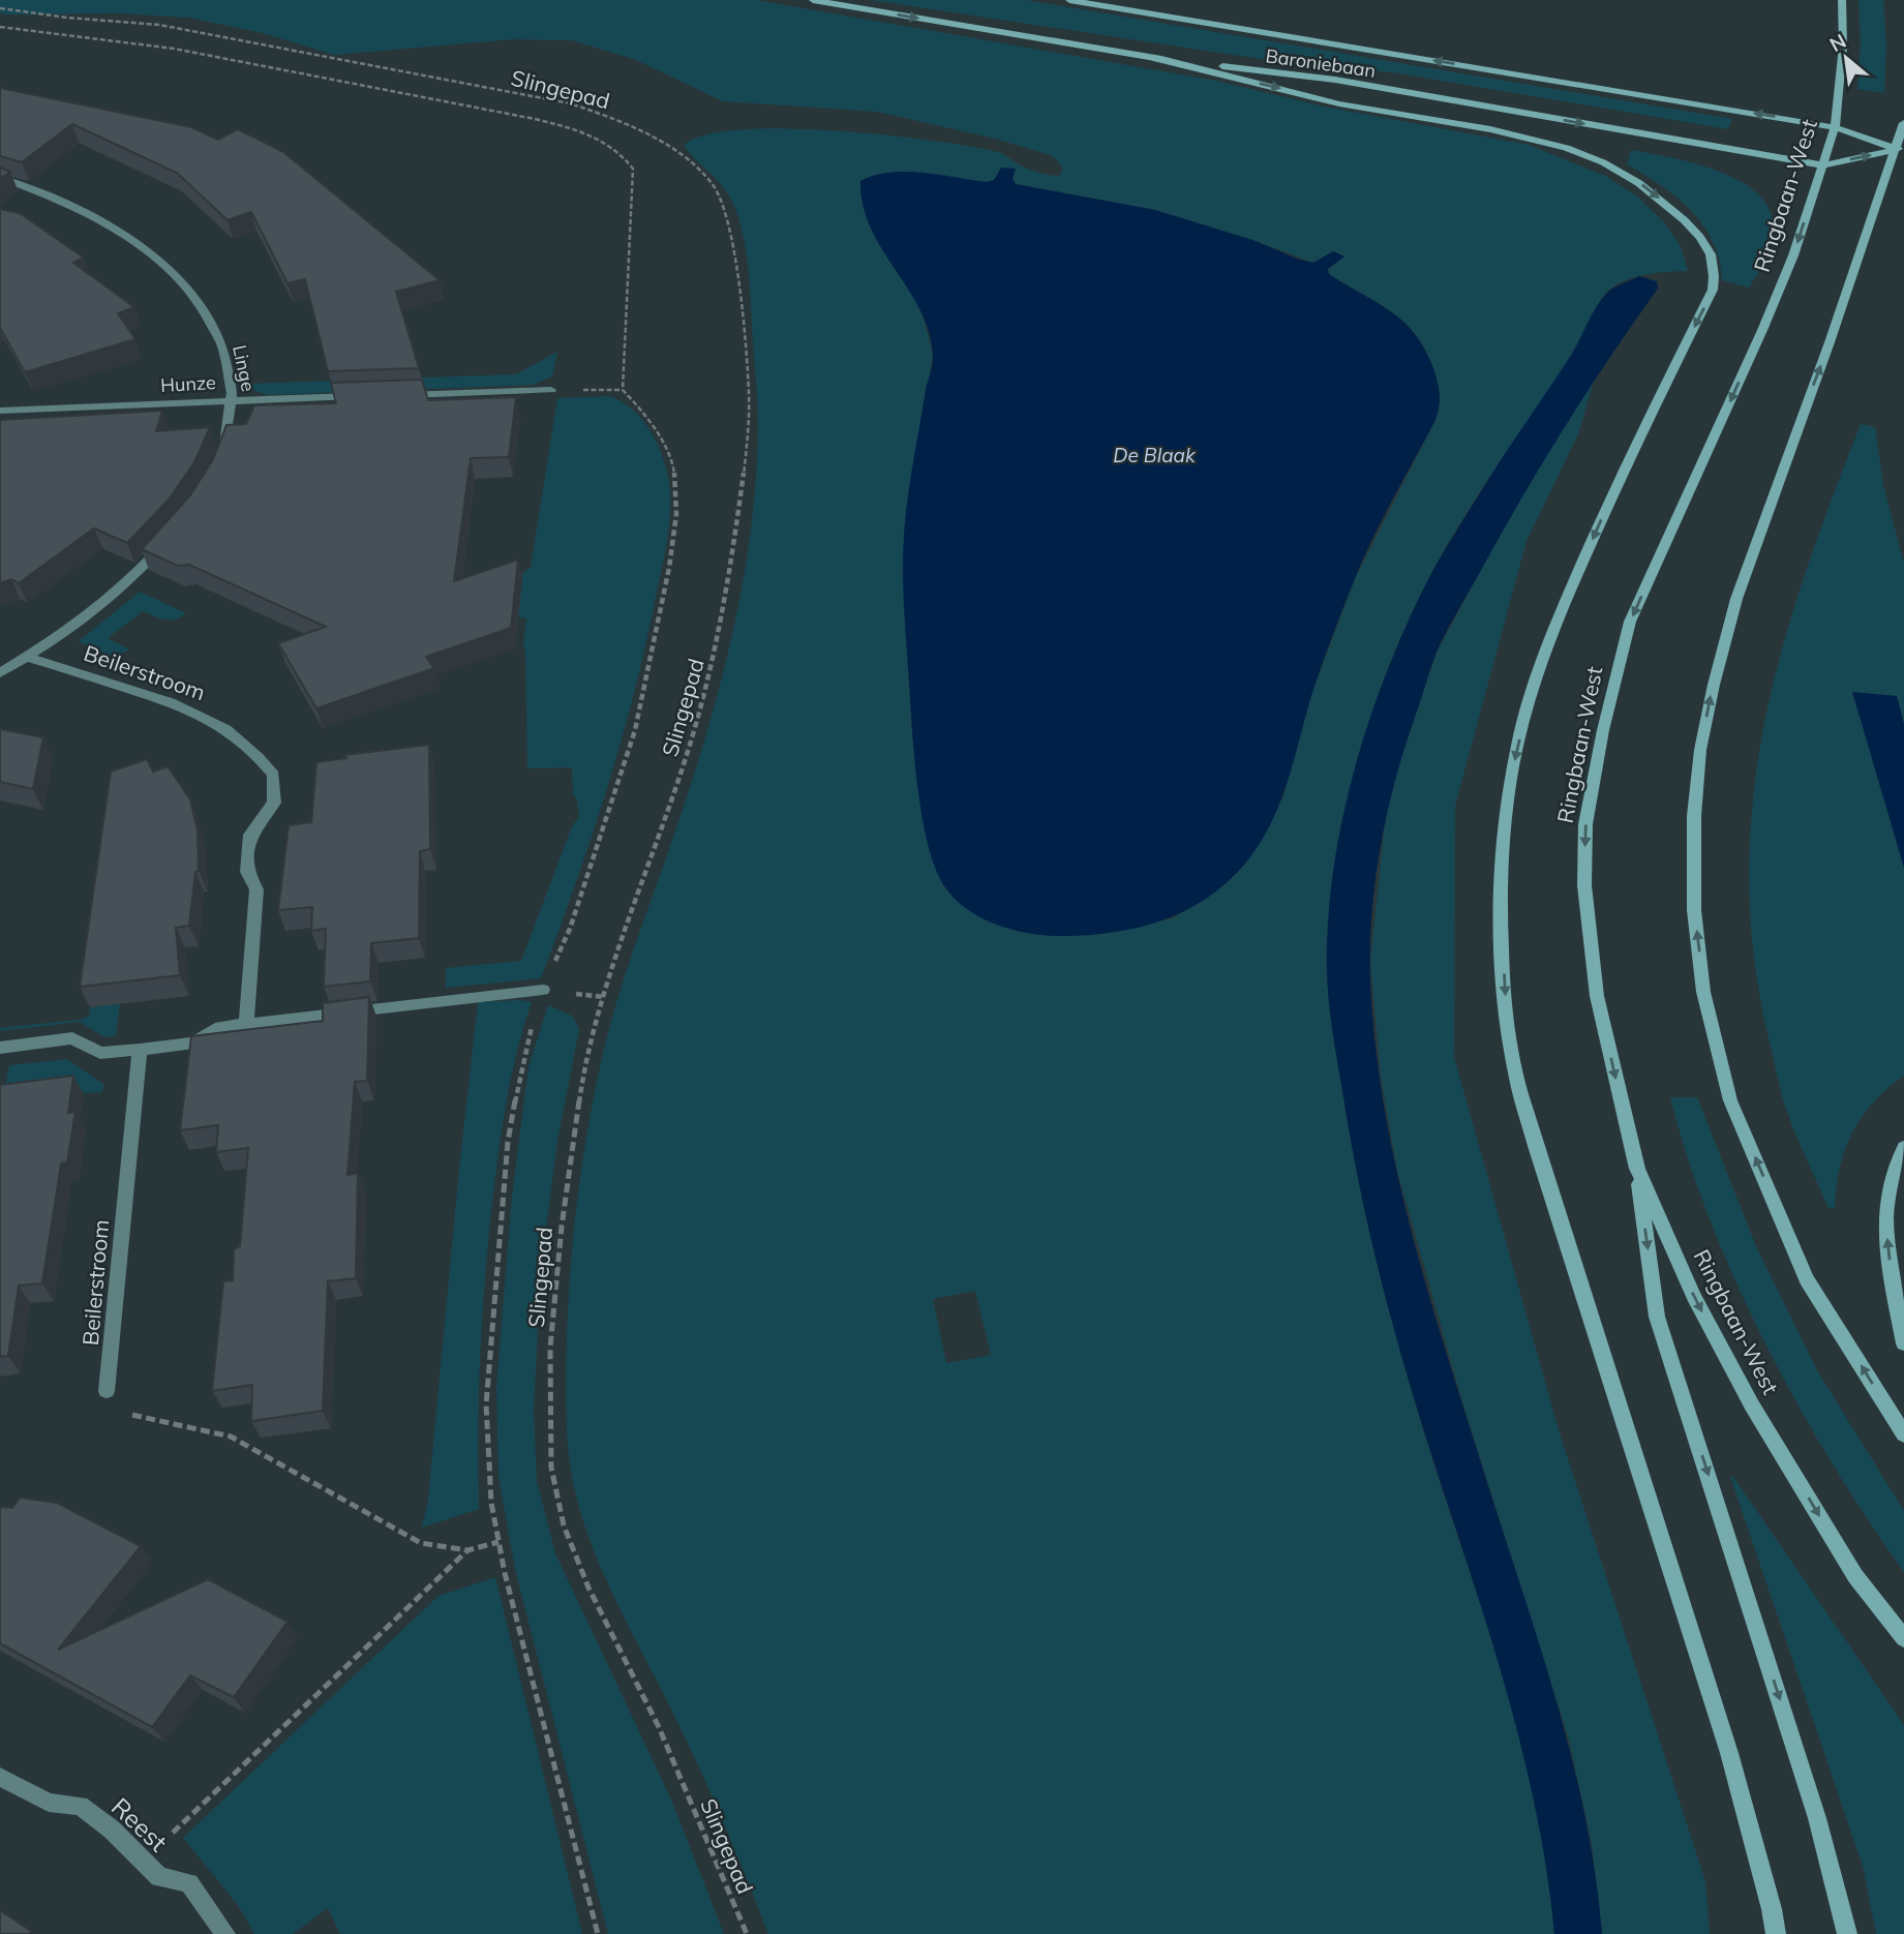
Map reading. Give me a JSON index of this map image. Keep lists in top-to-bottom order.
{
  "streets": {
    "main road": ["Baroniebaan", "Ringbaan-West"],
    "street": [
      "Linge",
      "Hunze",
      "Beilerstroom",
      "Reest"
    ],
    "path": ["Slingepad"]
  },
  "crossings": [
    ["Baroniebaan", "Ringbaan-West"],
    ["Linge", "Hunze"]
  ],
  "water": ["De Blaak"],
  "north": "top left"
}
